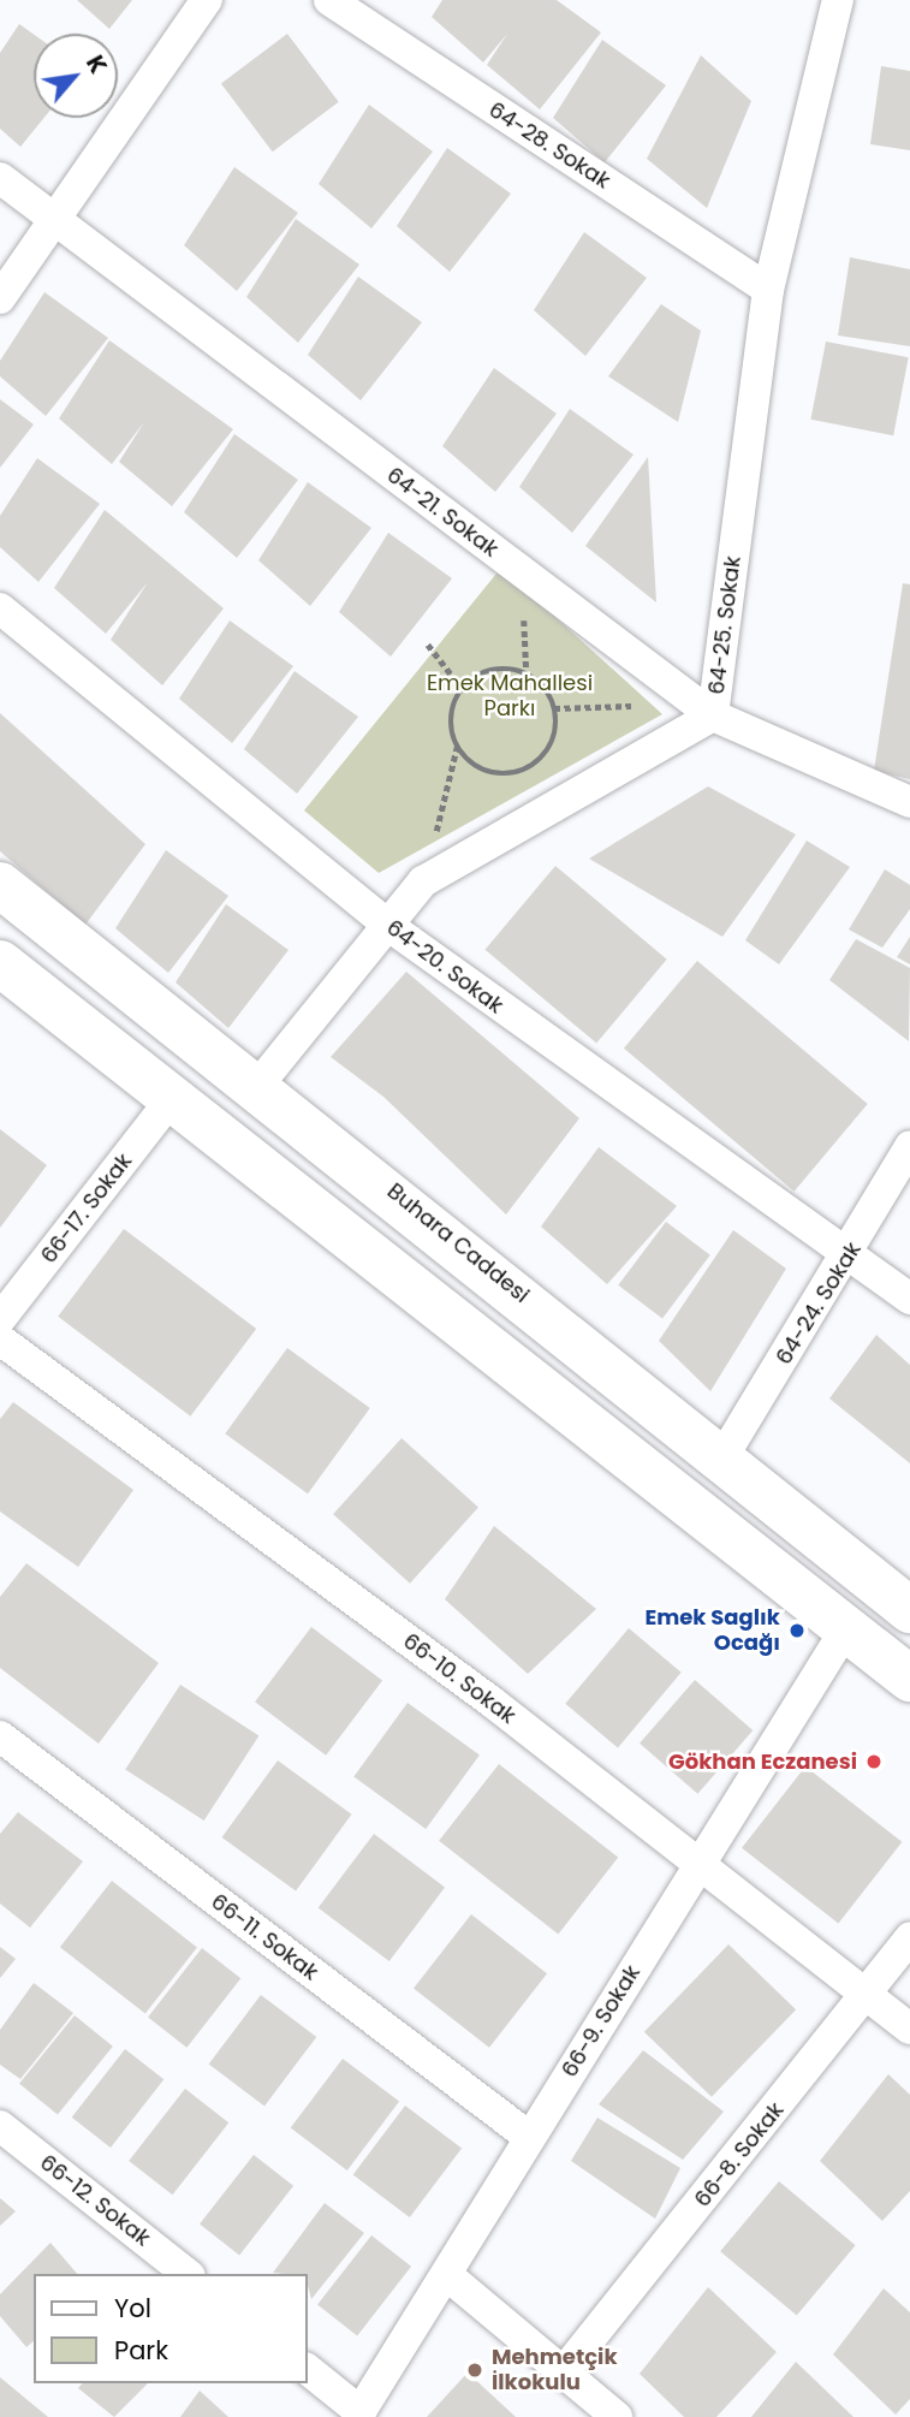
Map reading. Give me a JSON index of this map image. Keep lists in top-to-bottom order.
{
  "streets": {
    "main road": ["Buhara Caddesi"],
    "street": [
      "64-28. Sokak",
      "64-21. Sokak",
      "64-25. Sokak",
      "64-20. Sokak",
      "66-17. Sokak",
      "64-24. Sokak",
      "66-10. Sokak",
      "66-11. Sokak",
      "66-9. Sokak",
      "66-8. Sokak",
      "66-12. Sokak"
    ]
  },
  "crossings": [
    ["64-28. Sokak", "64-25. Sokak"],
    ["64-21. Sokak", "64-25. Sokak"],
    ["64-25. Sokak", "64-20. Sokak"],
    ["64-25. Sokak", "Buhara Caddesi"],
    ["64-20. Sokak", "64-24. Sokak"],
    ["Buhara Caddesi", "64-24. Sokak"],
    ["66-10. Sokak", "66-9. Sokak"],
    ["66-10. Sokak", "66-8. Sokak"],
    ["66-11. Sokak", "66-9. Sokak"]
  ],
  "parks": ["Emek Mahallesi Parkı"],
  "places": ["Emek Saglık Ocağı", "Gökhan Eczanesi", "Mehmetçik İlkokulu"],
  "legend": ["Yol", "Park"],
  "north": "top right"
}
